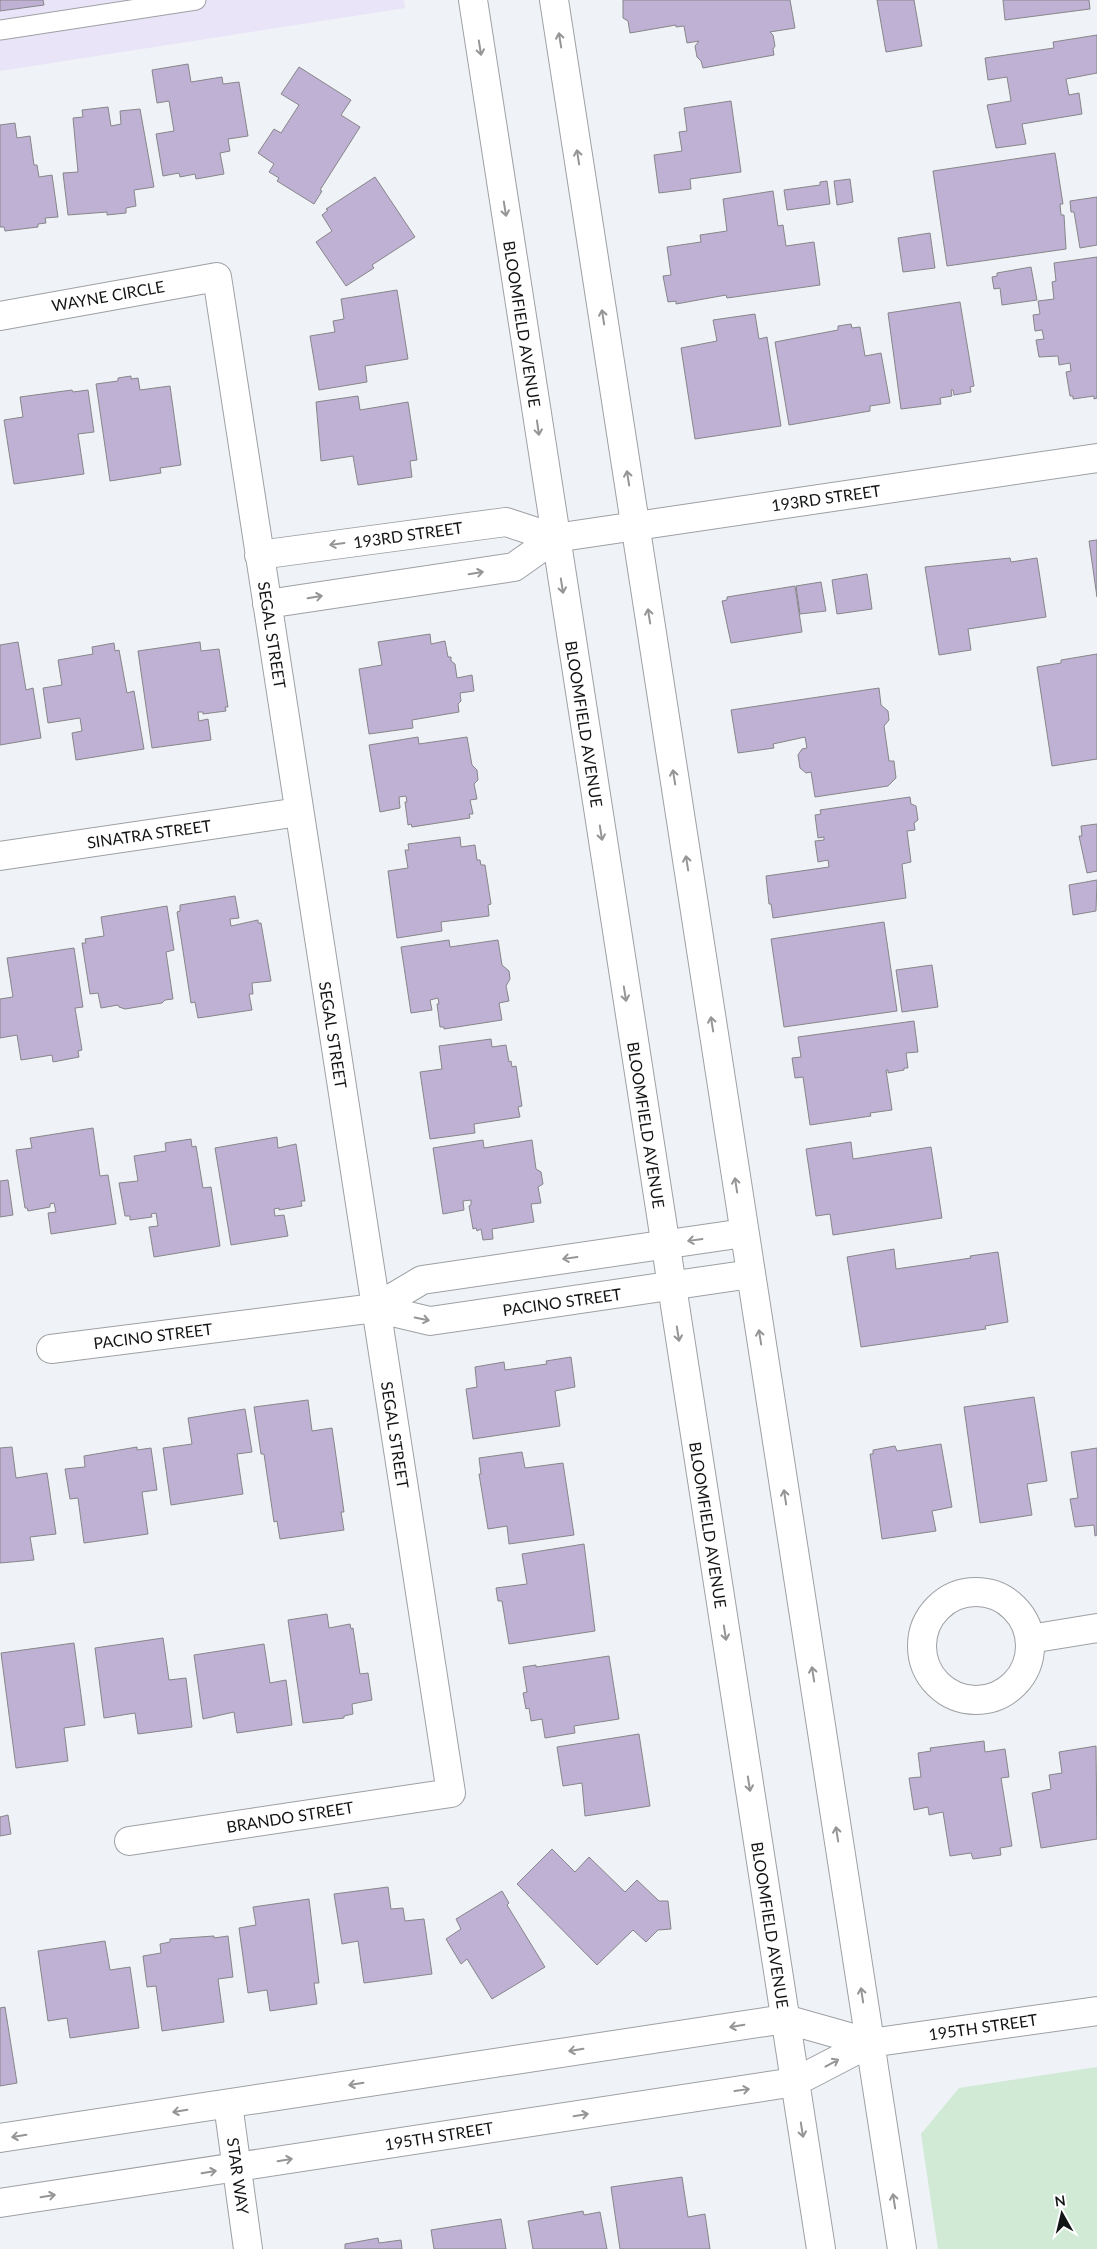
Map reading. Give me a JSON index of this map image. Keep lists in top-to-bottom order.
{
  "streets": {
    "street": [
      "WAYNE CIRCLE",
      "BLOOMFIELD AVENUE",
      "193RD STREET",
      "SEGAL STREET",
      "SINATRA STREET",
      "PACINO STREET",
      "BRANDO STREET",
      "195TH STREET",
      "STAR WAY"
    ]
  },
  "crossings": [
    ["WAYNE CIRCLE", "SEGAL STREET"],
    ["BLOOMFIELD AVENUE", "193RD STREET"],
    ["BLOOMFIELD AVENUE", "PACINO STREET"],
    ["BLOOMFIELD AVENUE", "195TH STREET"],
    ["193RD STREET", "SEGAL STREET"],
    ["SEGAL STREET", "SINATRA STREET"],
    ["SEGAL STREET", "PACINO STREET"],
    ["SEGAL STREET", "BRANDO STREET"],
    ["195TH STREET", "STAR WAY"]
  ],
  "north": "top"
}
